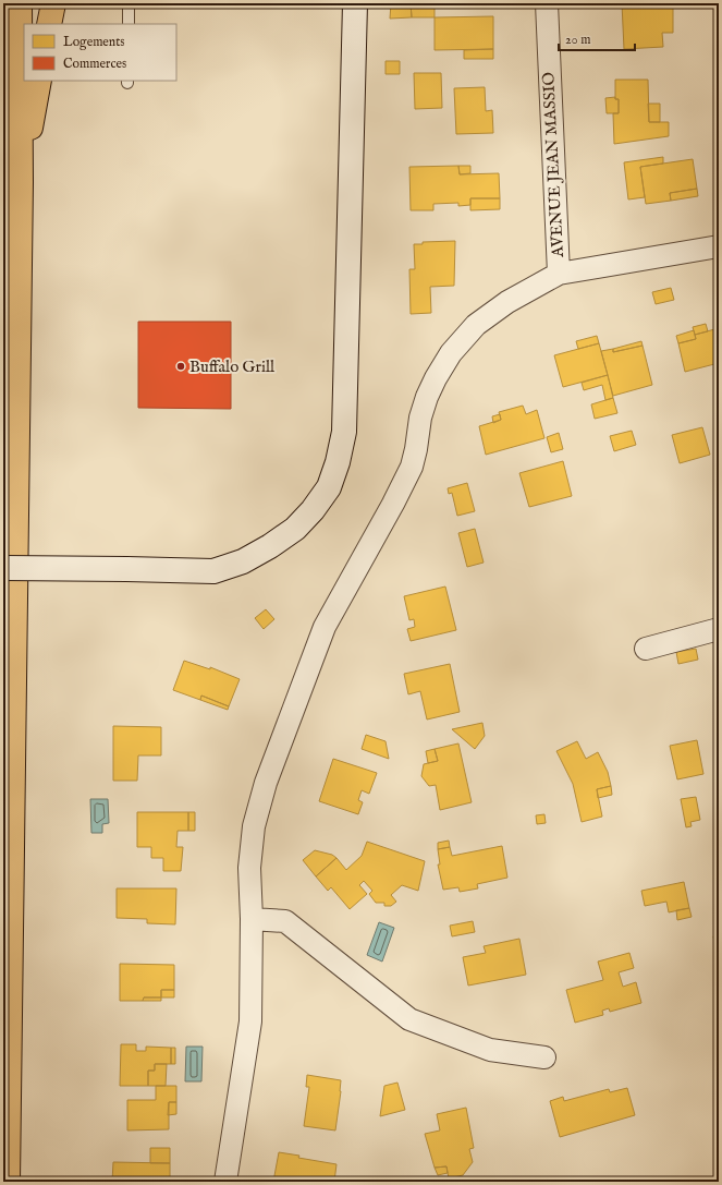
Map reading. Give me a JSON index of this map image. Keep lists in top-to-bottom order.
{
  "streets": {
    "street": ["AVENUE JEAN MASSIO"]
  },
  "places": ["Buffalo Grill"],
  "legend": ["Logements", "Commerces"],
  "scale_bar": "20 m"
}
